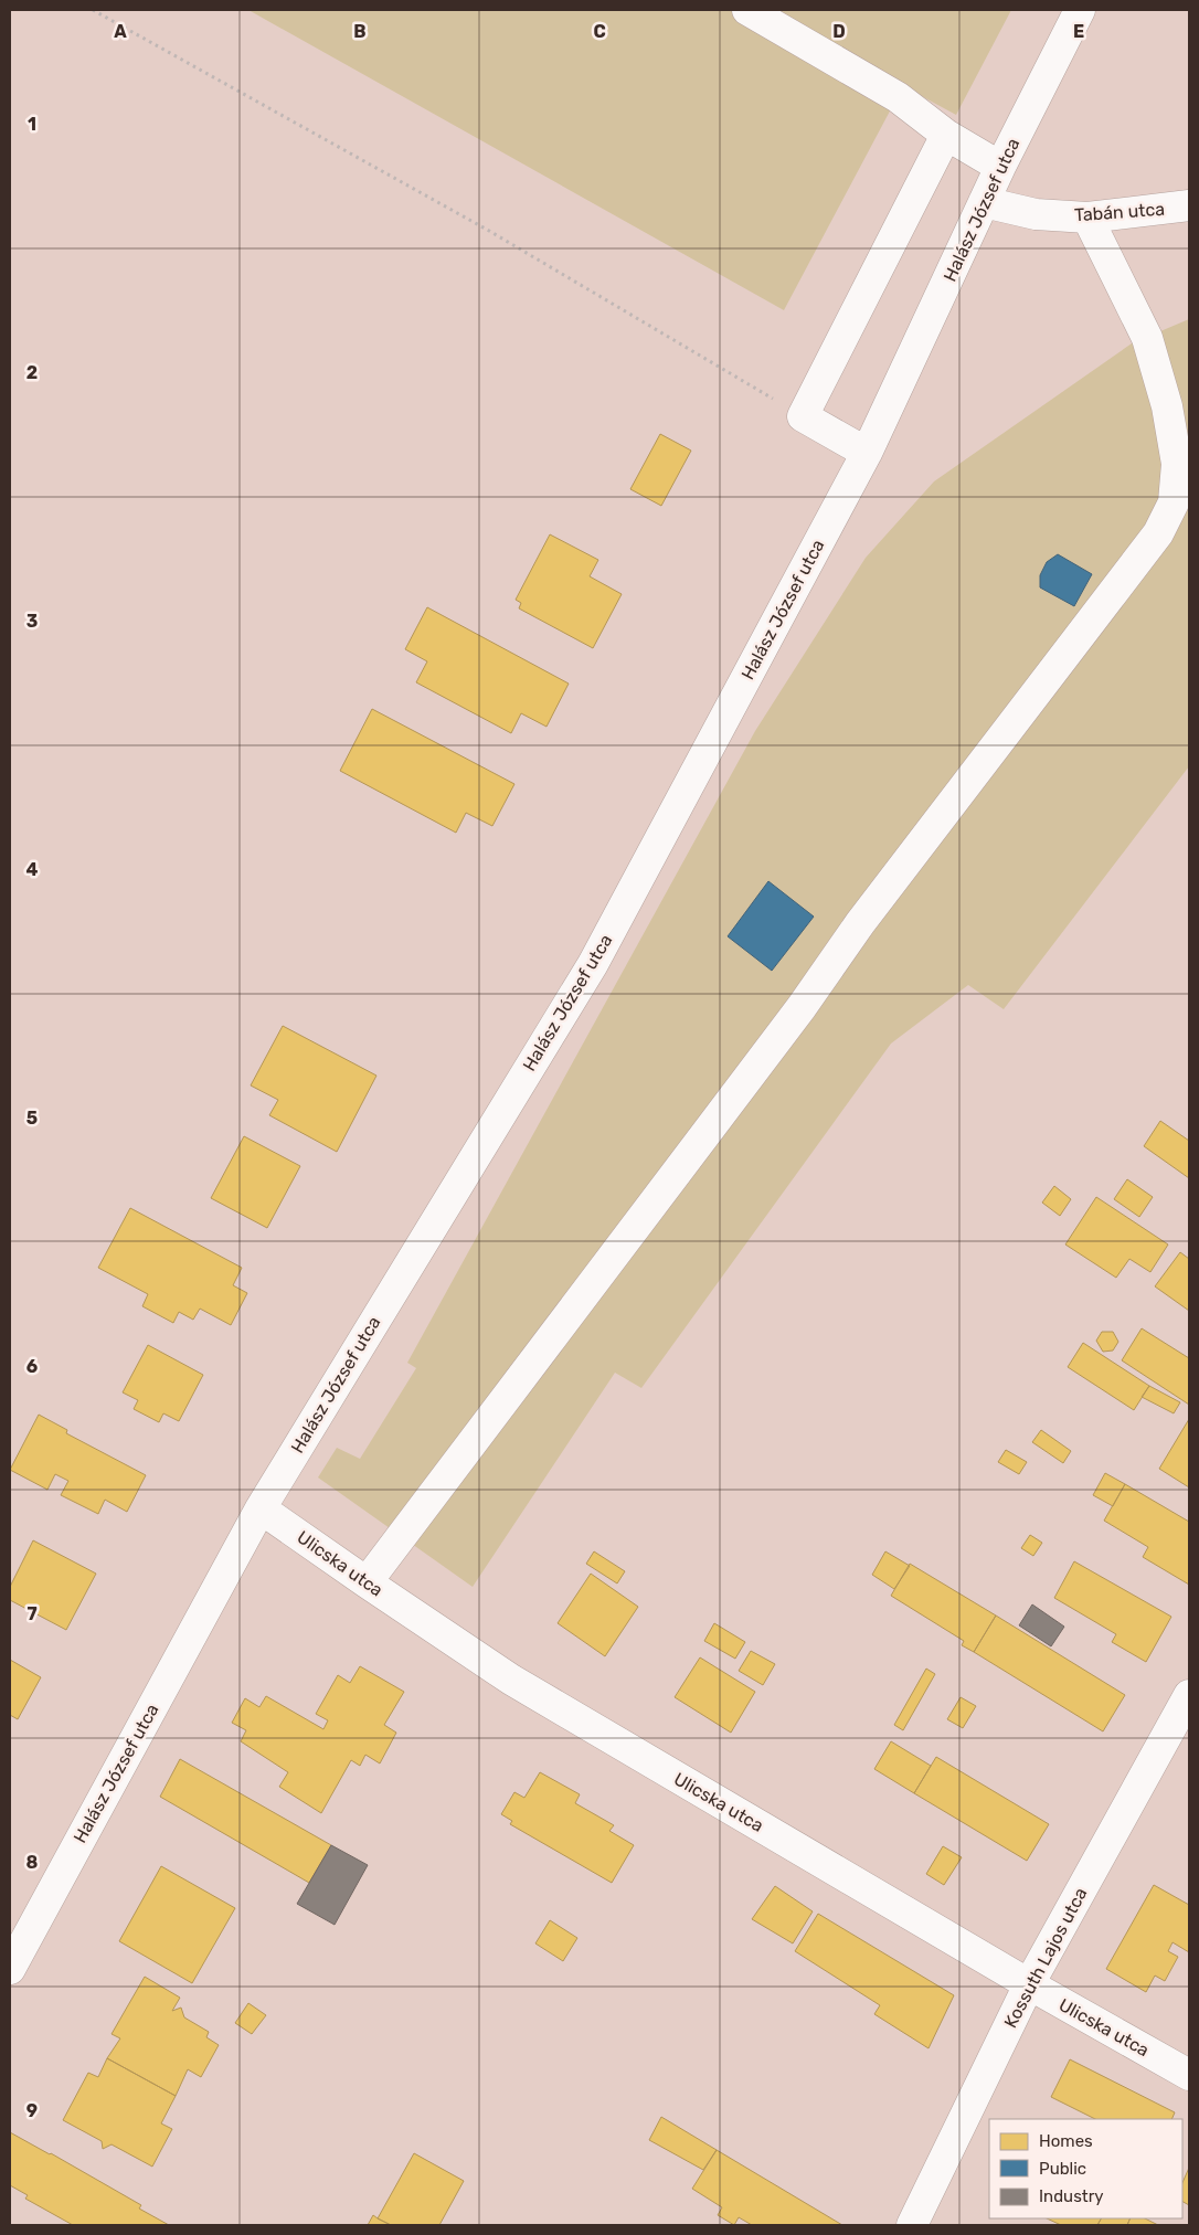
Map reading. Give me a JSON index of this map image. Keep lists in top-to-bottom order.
{
  "streets": {
    "street": [
      "Halász József utca",
      "Tabán utca",
      "Ulicska utca",
      "Kossuth Lajos utca"
    ]
  },
  "crossings": [
    ["Halász József utca", "Tabán utca"],
    ["Halász József utca", "Ulicska utca"],
    ["Ulicska utca", "Kossuth Lajos utca"]
  ],
  "legend": ["Homes", "Public", "Industry"],
  "grid": {
    "columns": [
      "A",
      "B",
      "C",
      "D",
      "E"
    ],
    "rows": [
      "1",
      "2",
      "3",
      "4",
      "5",
      "6",
      "7",
      "8",
      "9"
    ]
  }
}
